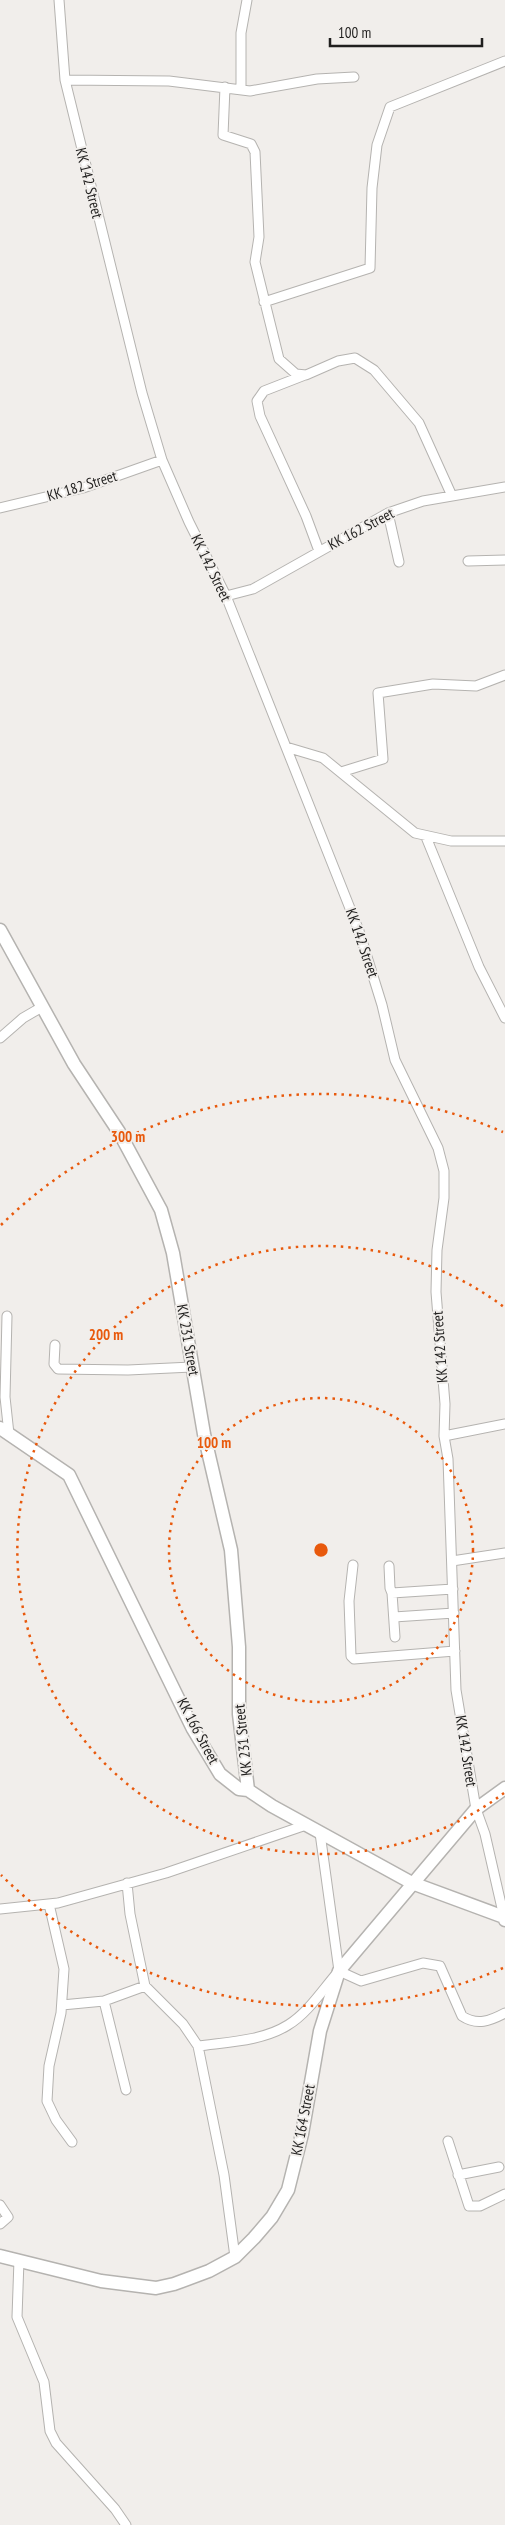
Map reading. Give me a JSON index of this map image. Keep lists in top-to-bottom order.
{
  "streets": {
    "street": [
      "KK 142 Street",
      "KK 182 Street",
      "KK 162 Street",
      "KK 231 Street",
      "KK 166 Street",
      "KK 164 Street"
    ]
  },
  "crossings": [
    ["KK 142 Street", "KK 182 Street"],
    ["KK 142 Street", "KK 162 Street"],
    ["KK 142 Street", "KK 166 Street"],
    ["KK 142 Street", "KK 164 Street"],
    ["KK 231 Street", "KK 166 Street"],
    ["KK 166 Street", "KK 164 Street"]
  ],
  "scale_bar": "100 m",
  "rings": ["300 m", "200 m", "100 m"]
}
